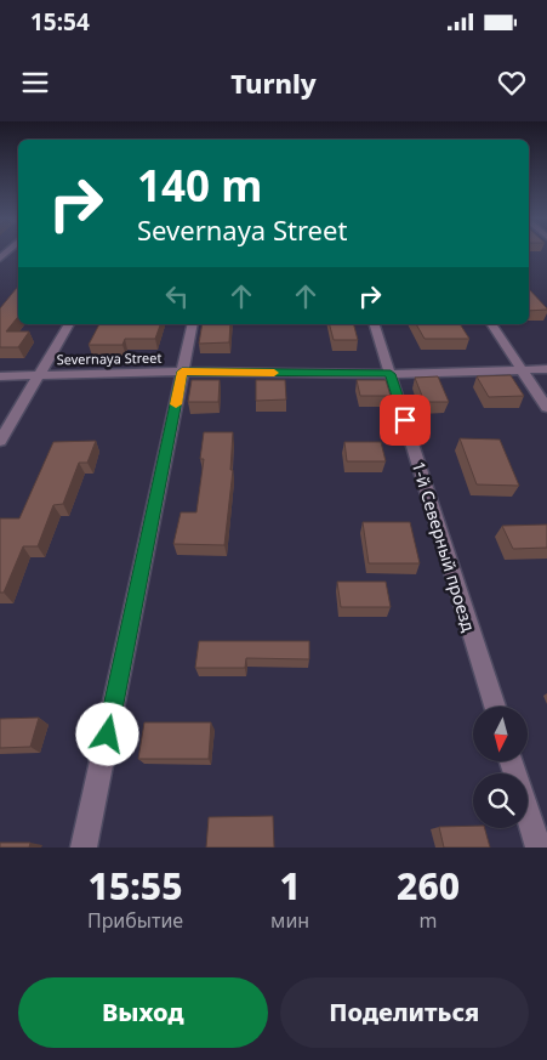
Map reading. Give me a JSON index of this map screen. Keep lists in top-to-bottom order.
{
  "streets": {
    "street": ["Severnaya Street", "1-й Северный проезд"]
  },
  "crossings": [
    ["Severnaya Street", "1-й Северный проезд"]
  ],
  "north": "bottom",
  "page": {
    "status": "15:54",
    "header": "Turnly",
    "turn": ["140 m", "Severnaya Street"],
    "eta": [
      "15:55",
      "Прибытие",
      "1",
      "мин",
      "260",
      "m"
    ],
    "buttons": ["Выход", "Поделиться"]
  }
}
